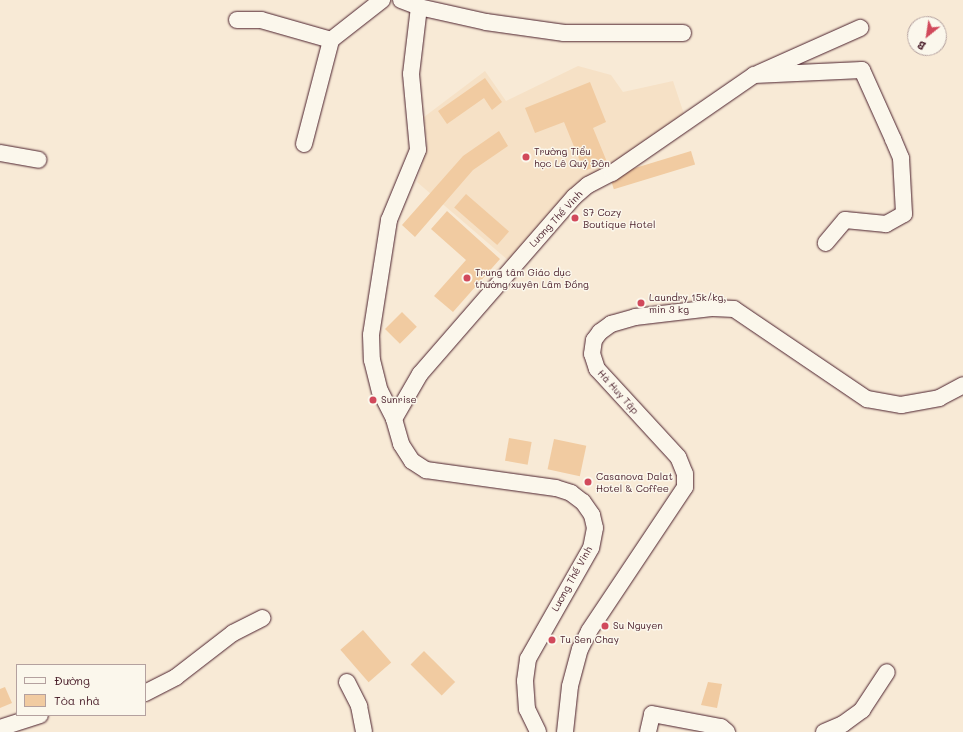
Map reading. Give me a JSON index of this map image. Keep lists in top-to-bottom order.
{
  "streets": {
    "street": ["Lương Thế Vinh", "Hà Huy Tập"]
  },
  "places": [
    "Trường Tiểu học Lê Quý Đôn",
    "S7 Cozy Boutique Hotel",
    "Trung tâm Giáo dục thường xuyên Lâm Đồng",
    "Laundry 15k/kg, min 3 kg",
    "Sunrise",
    "Casanova Dalat Hotel & Coffee",
    "Su Nguyen",
    "Tu Sen Chay"
  ],
  "legend": ["Đường", "Tòa nhà"],
  "north": "bottom left"
}
